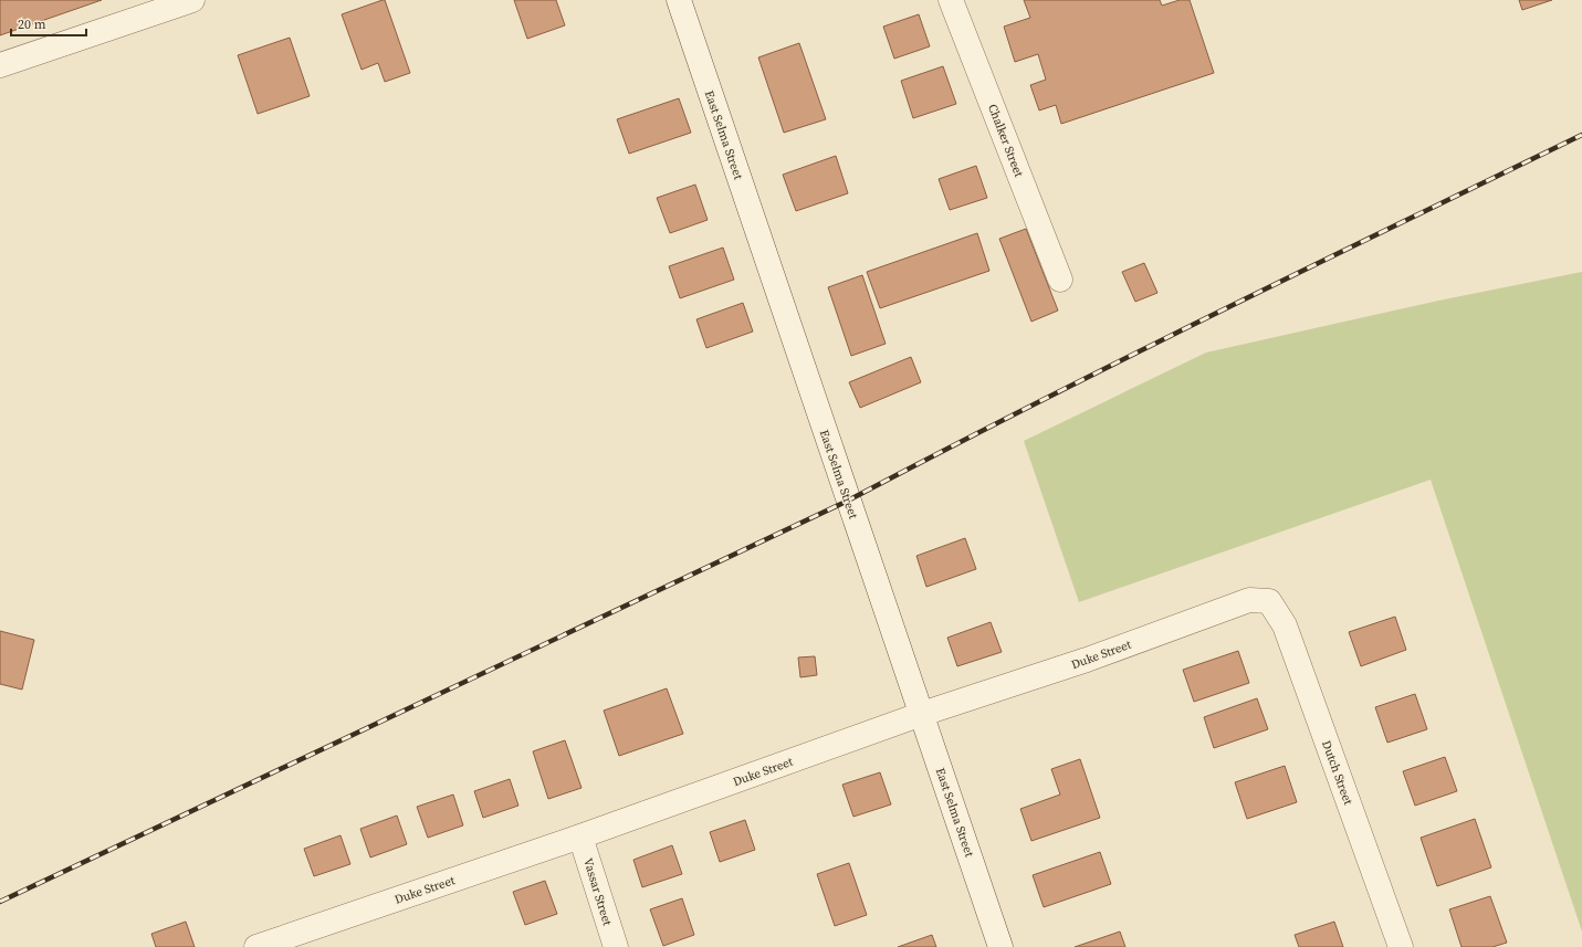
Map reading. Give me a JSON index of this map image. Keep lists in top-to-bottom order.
{
  "streets": {
    "street": [
      "East Selma Street",
      "Chalker Street",
      "Duke Street",
      "Dutch Street",
      "Vassar Street"
    ]
  },
  "crossings": [
    ["East Selma Street", "Duke Street"],
    ["Duke Street", "Dutch Street"],
    ["Duke Street", "Vassar Street"]
  ],
  "scale_bar": "20 m"
}
